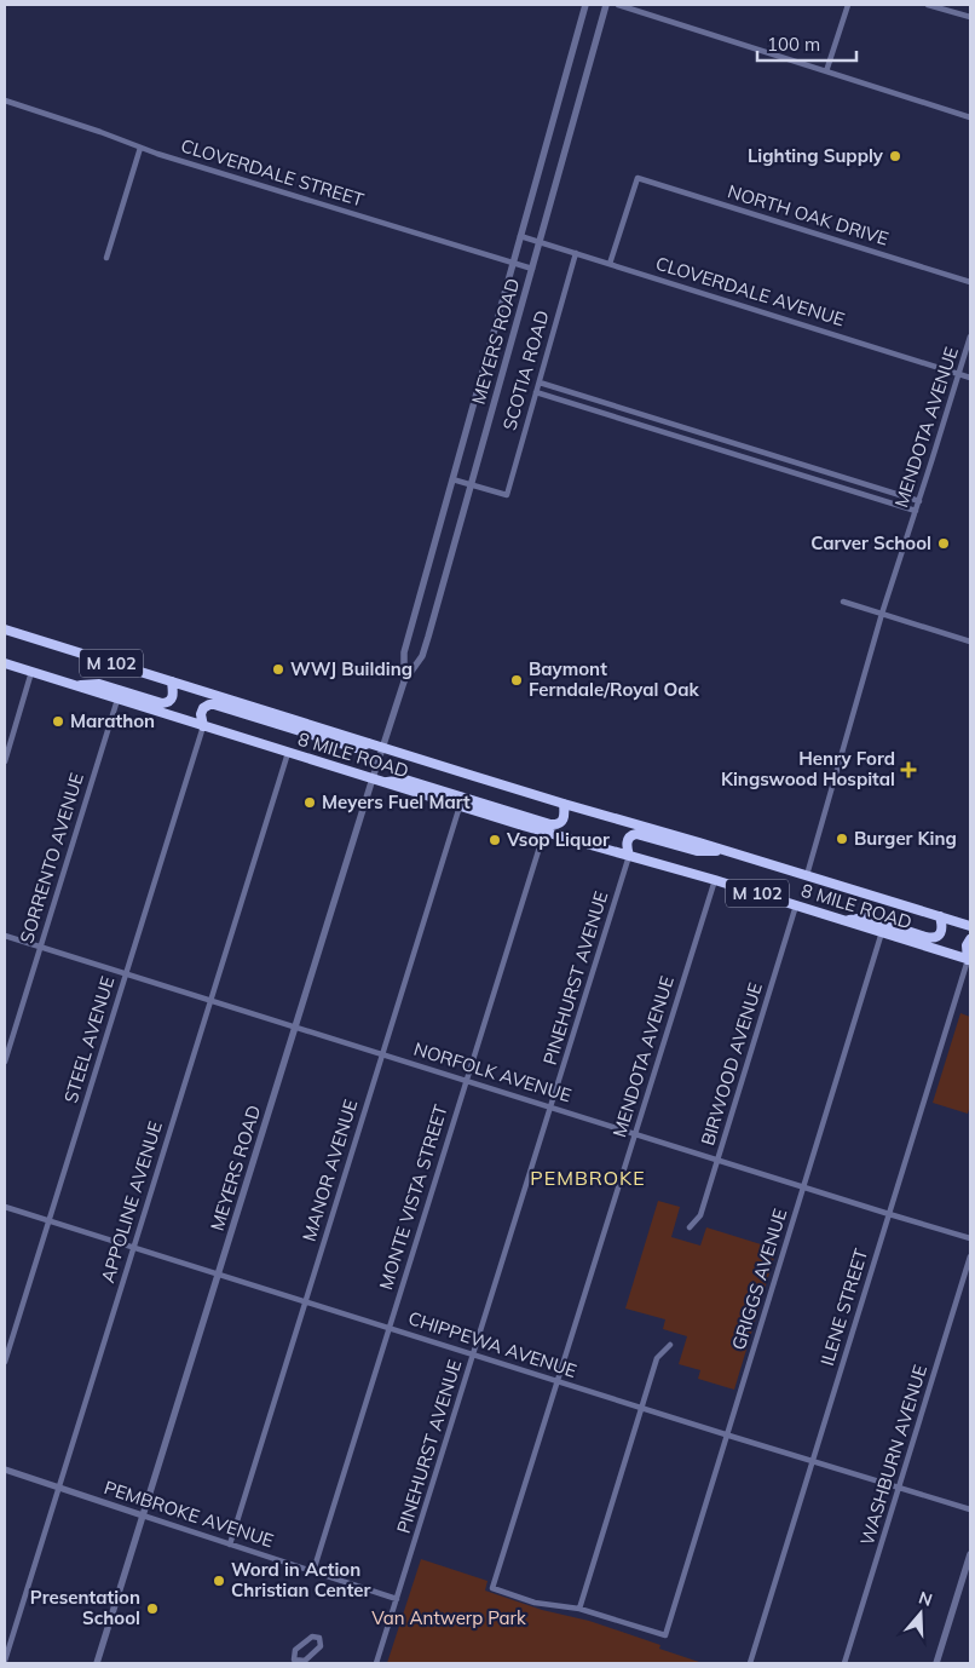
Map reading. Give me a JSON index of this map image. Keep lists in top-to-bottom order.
{
  "streets": {
    "highway": ["M 102", "8 MILE ROAD"],
    "street": [
      "CLOVERDALE STREET",
      "NORTH OAK DRIVE",
      "CLOVERDALE AVENUE",
      "MEYERS ROAD",
      "SCOTIA ROAD",
      "MENDOTA AVENUE",
      "SORRENTO AVENUE",
      "PINEHURST AVENUE",
      "STEEL AVENUE",
      "BIRWOOD AVENUE",
      "NORFOLK AVENUE",
      "MANOR AVENUE",
      "MONTE VISTA STREET",
      "APPOLINE AVENUE",
      "GRIGGS AVENUE",
      "ILENE STREET",
      "CHIPPEWA AVENUE",
      "WASHBURN AVENUE",
      "PEMBROKE AVENUE"
    ]
  },
  "crossings": [
    ["CLOVERDALE STREET", "MEYERS ROAD"],
    ["NORTH OAK DRIVE", "CLOVERDALE AVENUE"],
    ["CLOVERDALE AVENUE", "MEYERS ROAD"],
    ["CLOVERDALE AVENUE", "SCOTIA ROAD"],
    ["CLOVERDALE AVENUE", "MENDOTA AVENUE"],
    ["MEYERS ROAD", "SCOTIA ROAD"],
    ["MEYERS ROAD", "8 MILE ROAD"],
    ["MEYERS ROAD", "NORFOLK AVENUE"],
    ["MEYERS ROAD", "CHIPPEWA AVENUE"],
    ["MEYERS ROAD", "PEMBROKE AVENUE"],
    ["MENDOTA AVENUE", "8 MILE ROAD"],
    ["MENDOTA AVENUE", "NORFOLK AVENUE"],
    ["MENDOTA AVENUE", "GRIGGS AVENUE"],
    ["MENDOTA AVENUE", "CHIPPEWA AVENUE"],
    ["8 MILE ROAD", "SORRENTO AVENUE"],
    ["8 MILE ROAD", "PINEHURST AVENUE"],
    ["8 MILE ROAD", "STEEL AVENUE"],
    ["8 MILE ROAD", "BIRWOOD AVENUE"],
    ["8 MILE ROAD", "MANOR AVENUE"],
    ["8 MILE ROAD", "MONTE VISTA STREET"],
    ["8 MILE ROAD", "APPOLINE AVENUE"],
    ["8 MILE ROAD", "GRIGGS AVENUE"],
    ["8 MILE ROAD", "ILENE STREET"],
    ["SORRENTO AVENUE", "NORFOLK AVENUE"],
    ["PINEHURST AVENUE", "NORFOLK AVENUE"],
    ["PINEHURST AVENUE", "CHIPPEWA AVENUE"],
    ["PINEHURST AVENUE", "PEMBROKE AVENUE"],
    ["STEEL AVENUE", "NORFOLK AVENUE"],
    ["STEEL AVENUE", "CHIPPEWA AVENUE"],
    ["BIRWOOD AVENUE", "NORFOLK AVENUE"],
    ["NORFOLK AVENUE", "MANOR AVENUE"],
    ["NORFOLK AVENUE", "MONTE VISTA STREET"],
    ["NORFOLK AVENUE", "APPOLINE AVENUE"],
    ["NORFOLK AVENUE", "GRIGGS AVENUE"],
    ["NORFOLK AVENUE", "ILENE STREET"],
    ["MANOR AVENUE", "CHIPPEWA AVENUE"],
    ["MANOR AVENUE", "PEMBROKE AVENUE"],
    ["MONTE VISTA STREET", "CHIPPEWA AVENUE"],
    ["MONTE VISTA STREET", "PEMBROKE AVENUE"],
    ["APPOLINE AVENUE", "CHIPPEWA AVENUE"],
    ["APPOLINE AVENUE", "PEMBROKE AVENUE"],
    ["GRIGGS AVENUE", "CHIPPEWA AVENUE"],
    ["ILENE STREET", "CHIPPEWA AVENUE"],
    ["CHIPPEWA AVENUE", "WASHBURN AVENUE"]
  ],
  "districts": ["PEMBROKE"],
  "parks": ["Van Antwerp Park"],
  "places": {
    "other": [
      "Lighting Supply",
      "Carver School",
      "WWJ Building",
      "Baymont Ferndale/Royal Oak",
      "Marathon",
      "Meyers Fuel Mart",
      "Burger King",
      "Vsop Liquor",
      "Word in Action Christian Center",
      "Presentation School"
    ],
    "health": ["Henry Ford Kingswood Hospital"]
  },
  "scale_bar": "100 m",
  "north": "top"
}
